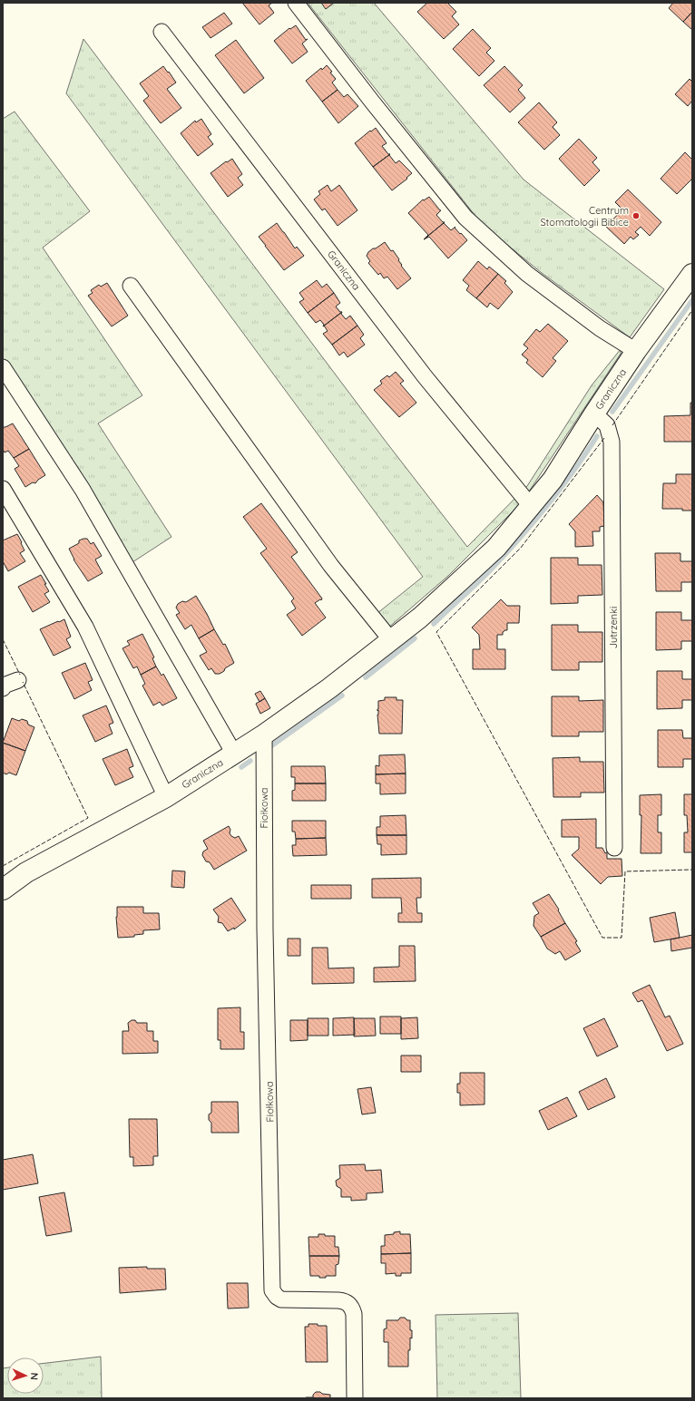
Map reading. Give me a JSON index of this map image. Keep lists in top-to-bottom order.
{
  "streets": {
    "street": ["Graniczna", "Jutrzenki", "Fiołkowa"]
  },
  "crossings": [
    ["Graniczna", "Jutrzenki"],
    ["Graniczna", "Fiołkowa"]
  ],
  "places": ["Centrum Stomatologii Bibice"],
  "north": "right"
}
